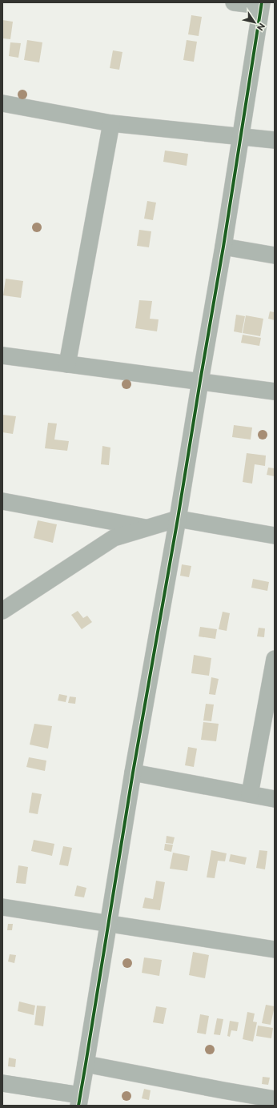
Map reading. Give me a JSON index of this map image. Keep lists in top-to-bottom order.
{
  "north": "bottom right"
}
